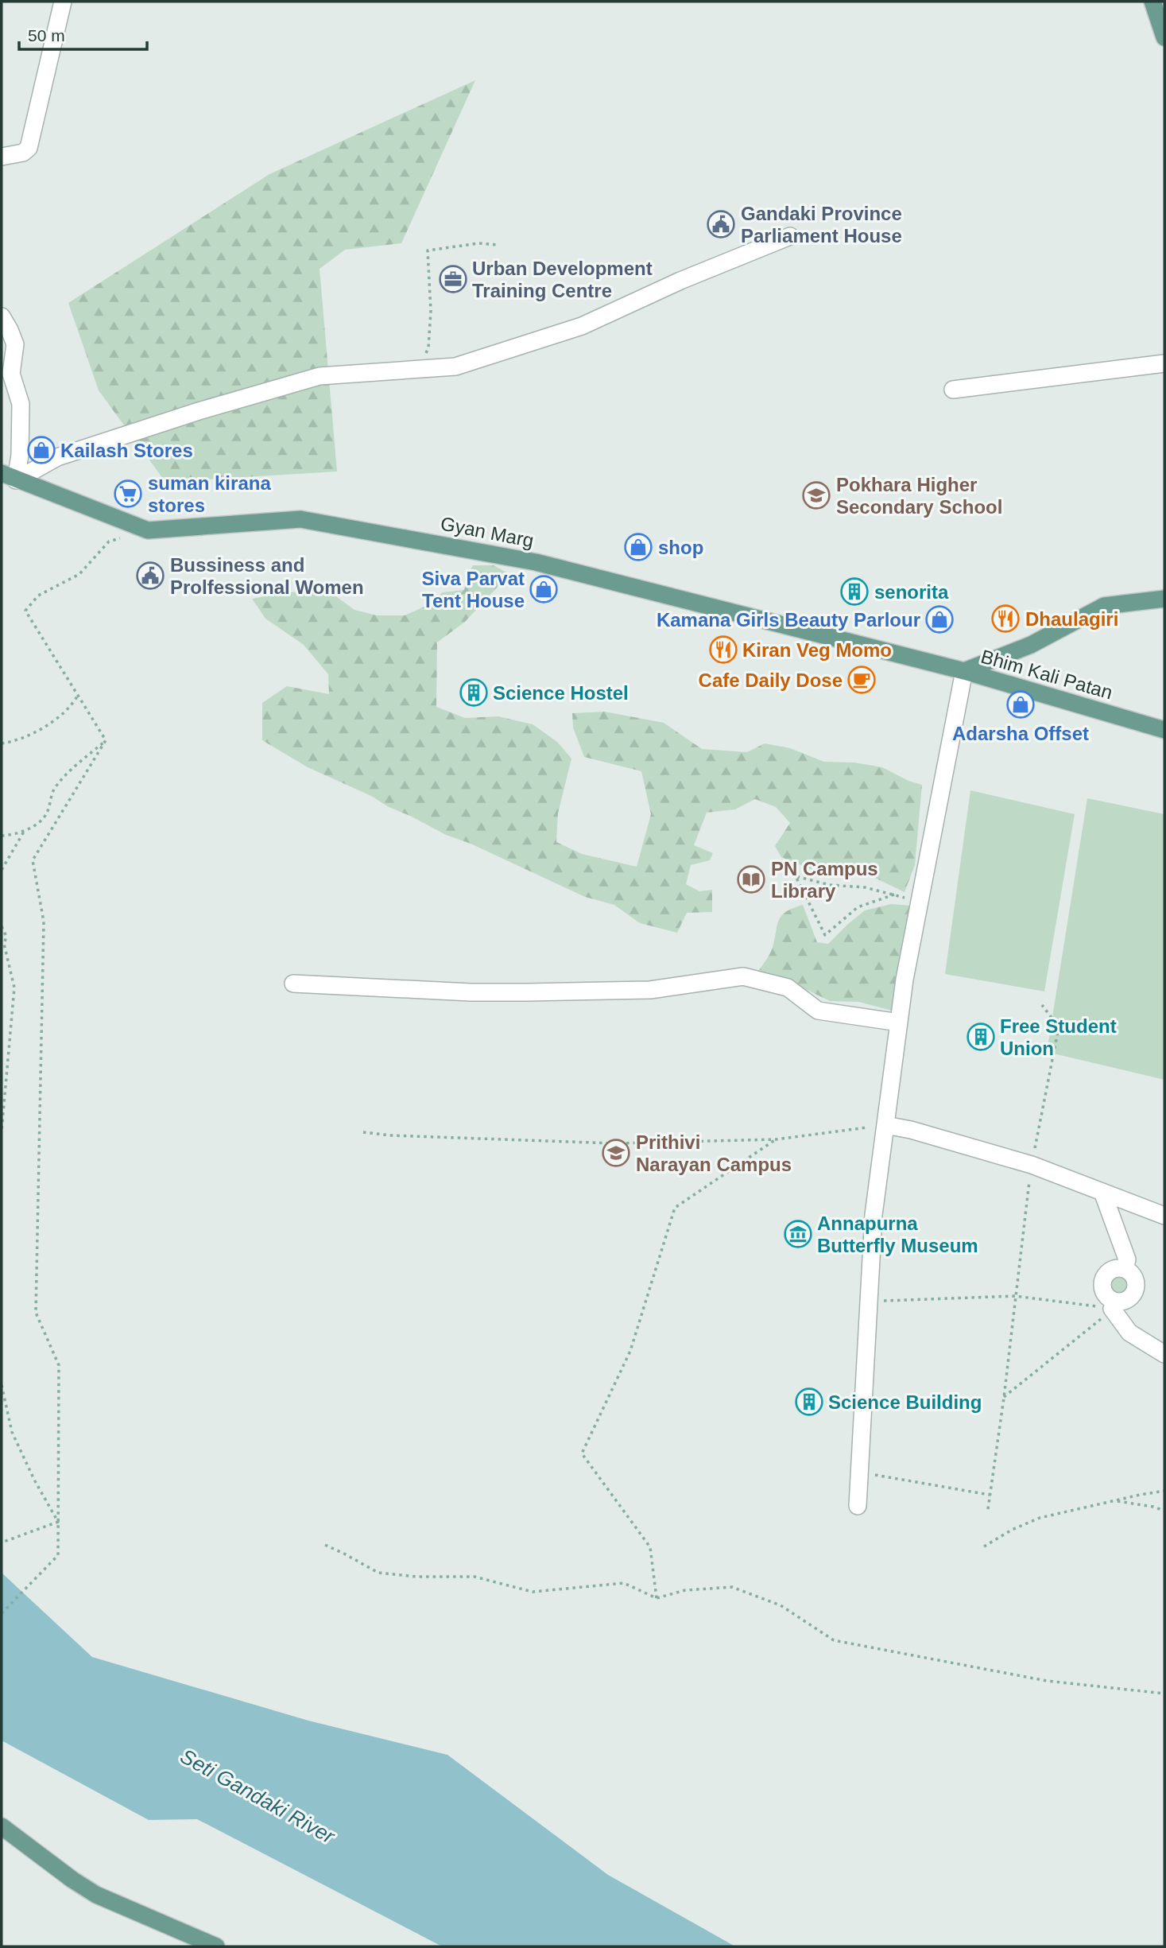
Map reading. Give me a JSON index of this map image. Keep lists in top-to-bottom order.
{
  "streets": {
    "main road": ["Gyan Marg", "Bhim Kali Patan"]
  },
  "crossings": [
    ["Gyan Marg", "Bhim Kali Patan"]
  ],
  "water": ["Seti Gandaki River"],
  "places": {
    "public building": ["Gandaki Province Parliament House", "Bussiness and Prolfessional Women"],
    "office": ["Urban Development Training Centre"],
    "shop": [
      "Kailash Stores",
      "shop",
      "Siva Parvat Tent House",
      "Kamana Girls Beauty Parlour",
      "Adarsha Offset"
    ],
    "supermarket": ["suman kirana stores"],
    "school or university": ["Pokhara Higher Secondary School", "Prithivi Narayan Campus"],
    "building": [
      "senorita",
      "Science Hostel",
      "Free Student Union",
      "Science Building"
    ],
    "restaurant": ["Dhaulagiri", "Kiran Veg Momo"],
    "cafe": ["Cafe Daily Dose"],
    "library": ["PN Campus Library"],
    "museum": ["Annapurna Butterfly Museum"]
  },
  "scale_bar": "50 m"
}
